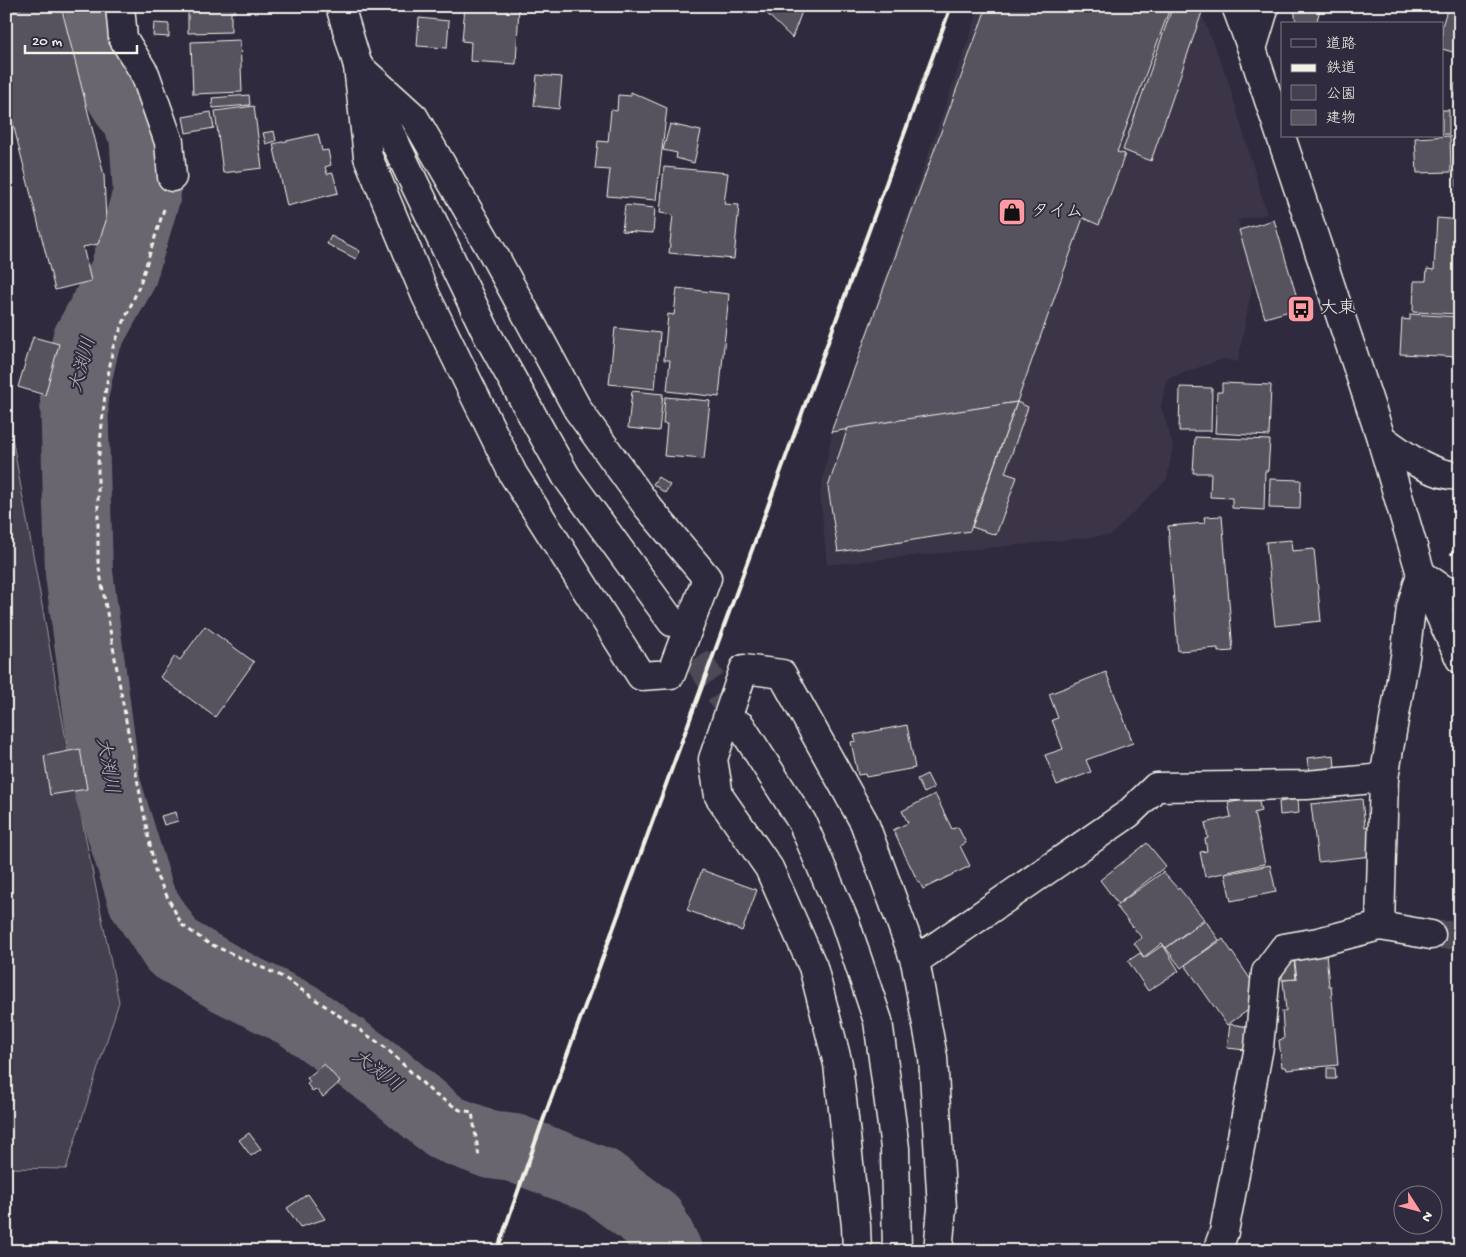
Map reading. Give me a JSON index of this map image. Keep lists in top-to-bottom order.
{
  "water": ["大渕川"],
  "places": {
    "shop": ["タイム"],
    "bus stop": ["大東"]
  },
  "legend": [
    "道路",
    "鉄道",
    "公園",
    "建物"
  ],
  "scale_bar": "20 m",
  "north": "bottom right"
}
